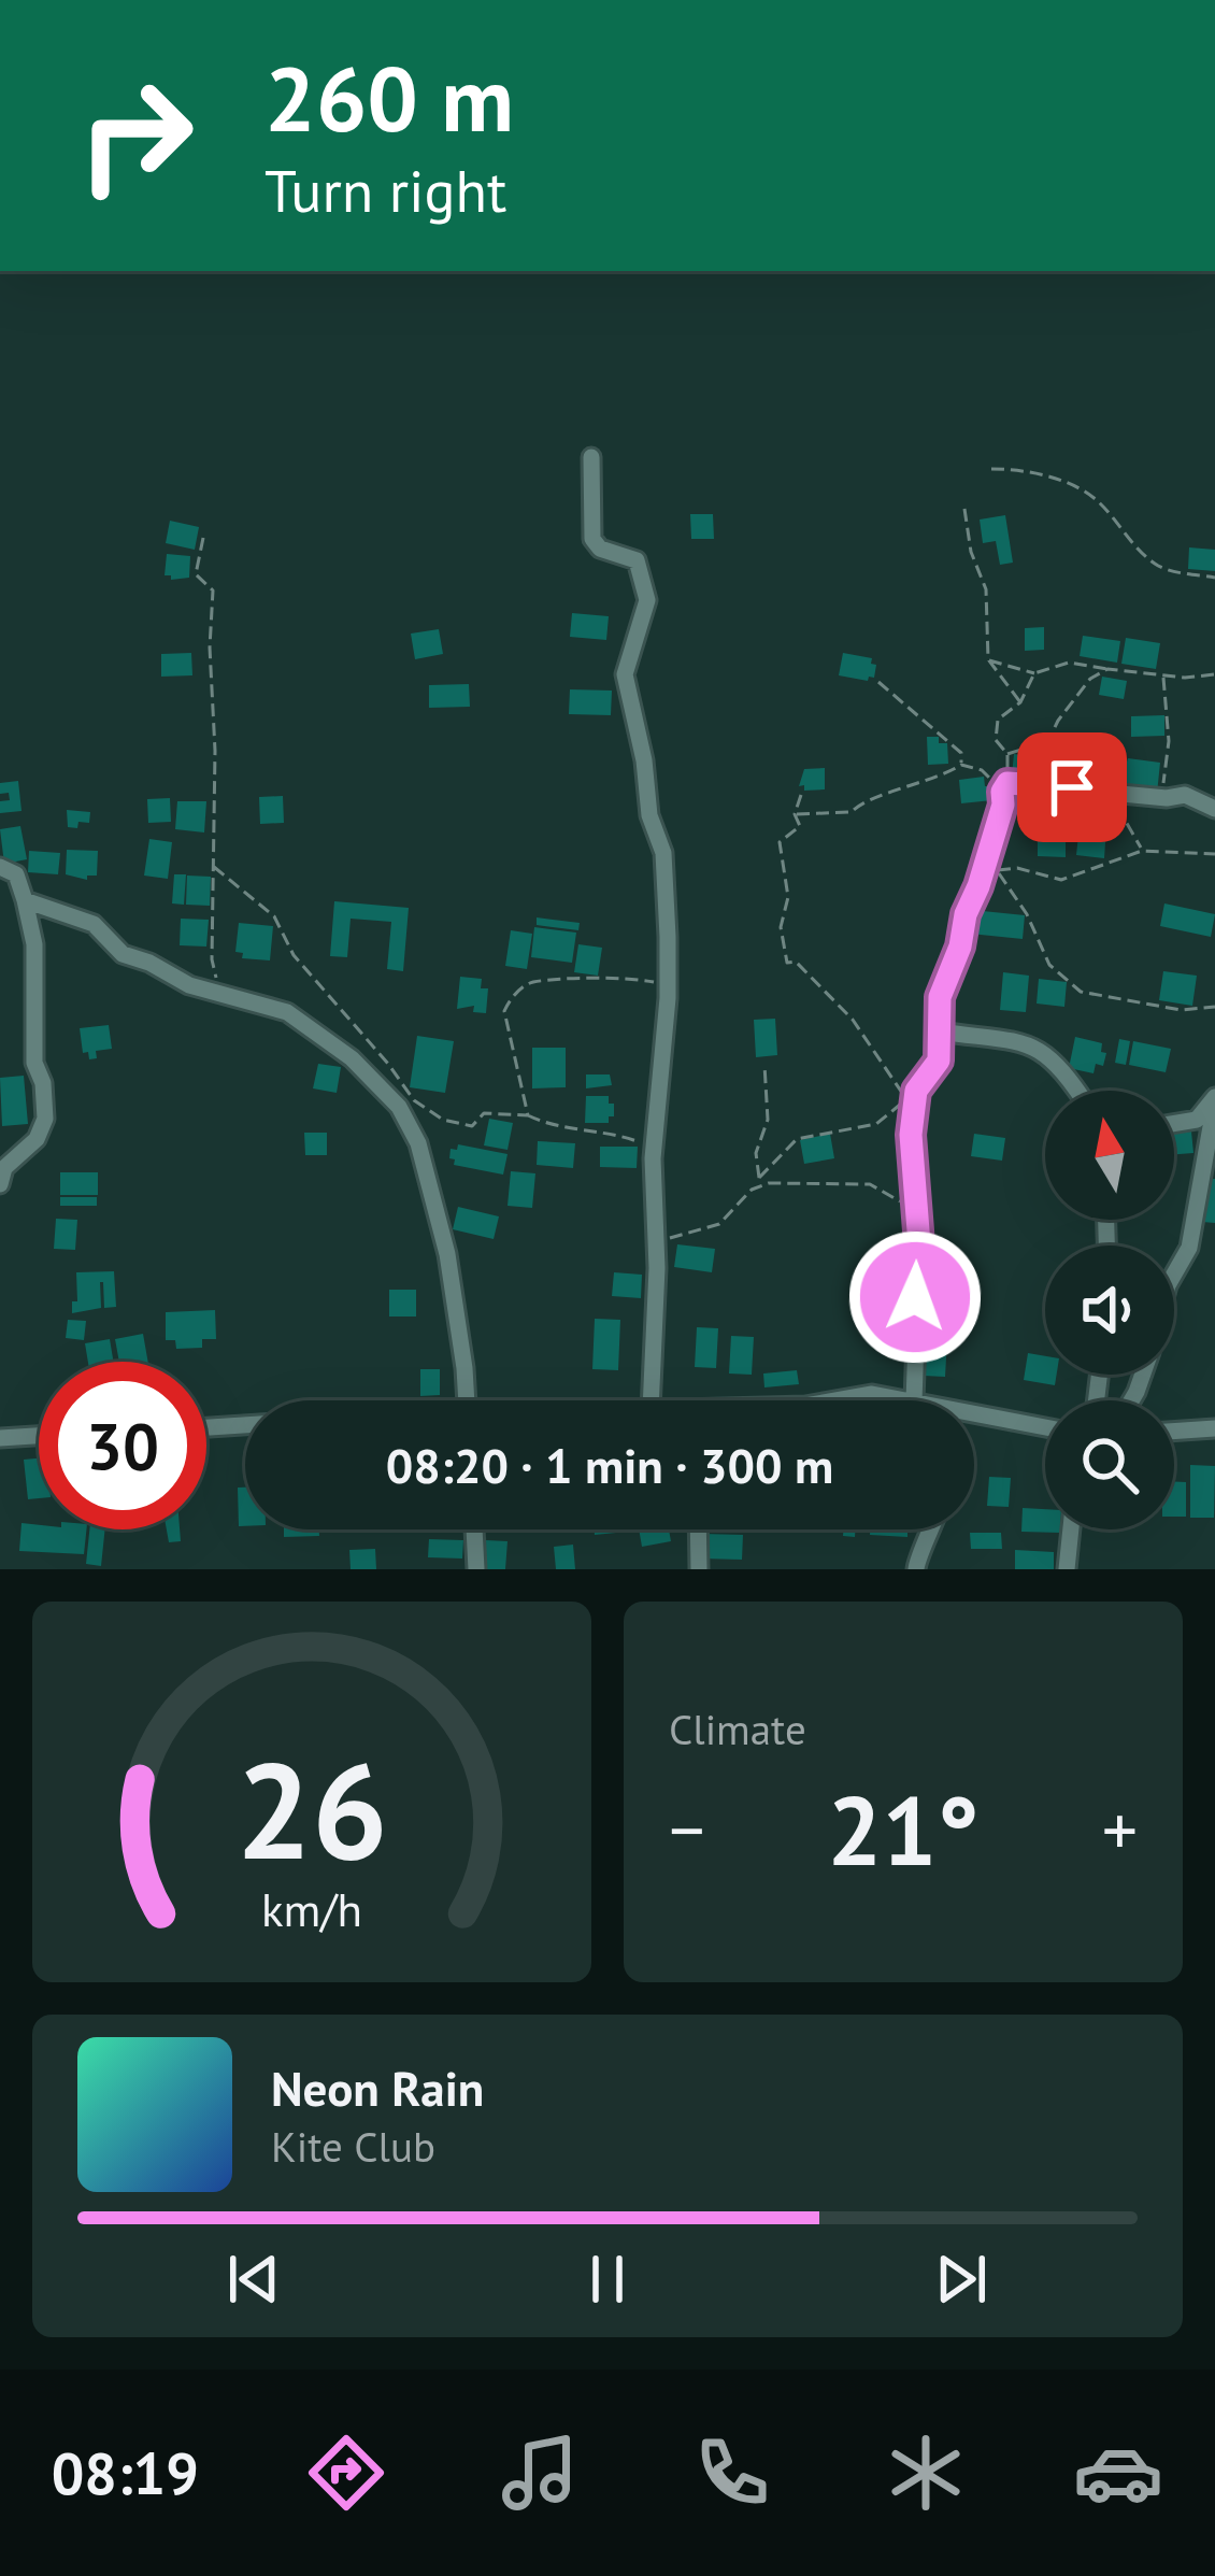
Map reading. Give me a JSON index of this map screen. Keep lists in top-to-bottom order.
{
  "north": "top",
  "page": {
    "turn": ["260 m", "Turn right"],
    "limit": "30",
    "trip": "08:20 · 1 min · 300 m",
    "tile": "Climate",
    "heat": ["−", "21°", "+"],
    "song": ["Neon Rain", "Kite Club"],
    "tabs": "08:19",
    "gauge": ["26", "km/h"]
  }
}
